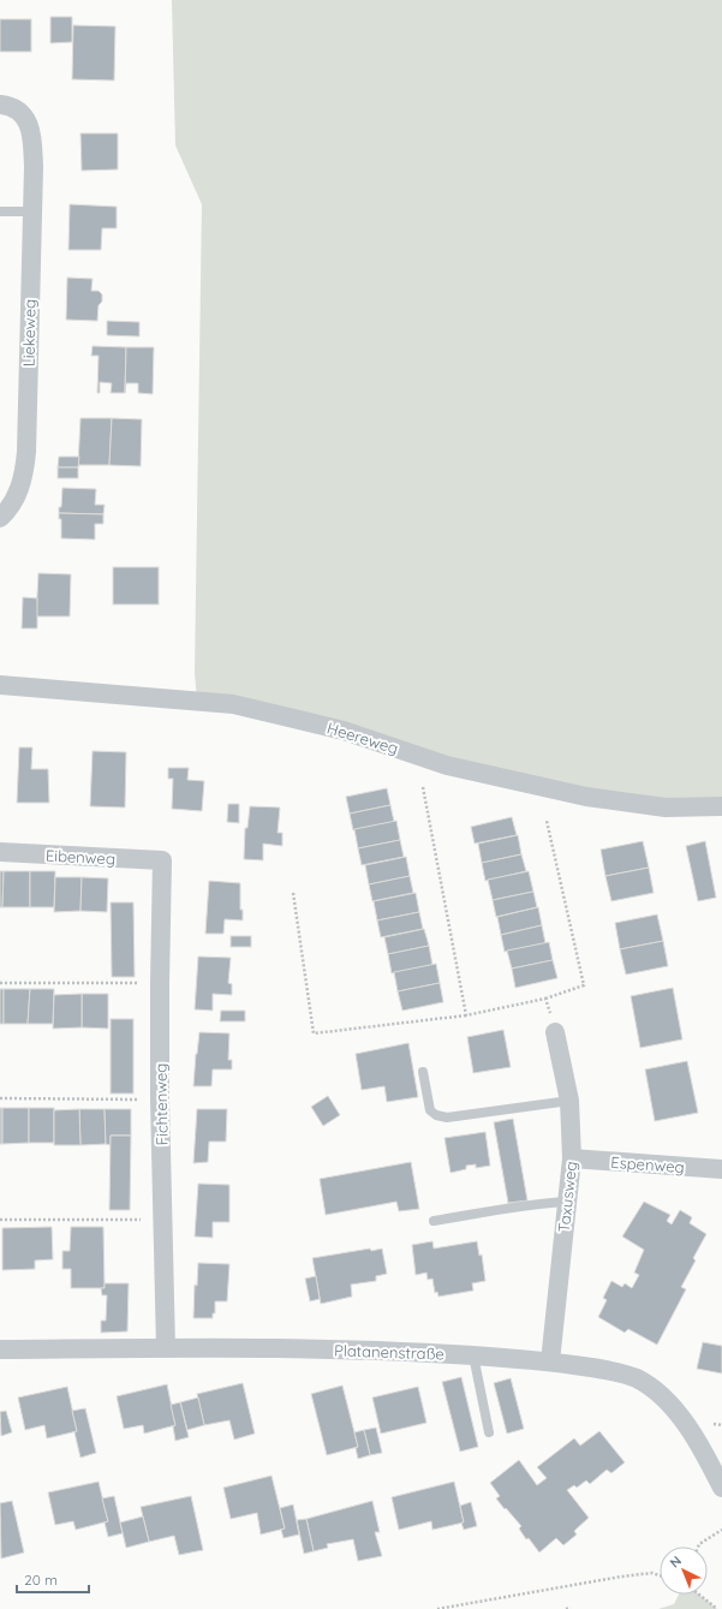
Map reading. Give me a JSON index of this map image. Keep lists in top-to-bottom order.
{
  "streets": {
    "street": [
      "Liekeweg",
      "Heereweg",
      "Eibenweg",
      "Fichtenweg",
      "Espenweg",
      "Taxusweg",
      "Platanenstraße"
    ]
  },
  "crossings": [
    ["Eibenweg", "Fichtenweg"],
    ["Fichtenweg", "Platanenstraße"],
    ["Espenweg", "Taxusweg"],
    ["Taxusweg", "Platanenstraße"]
  ],
  "scale_bar": "20 m",
  "north": "top left"
}
